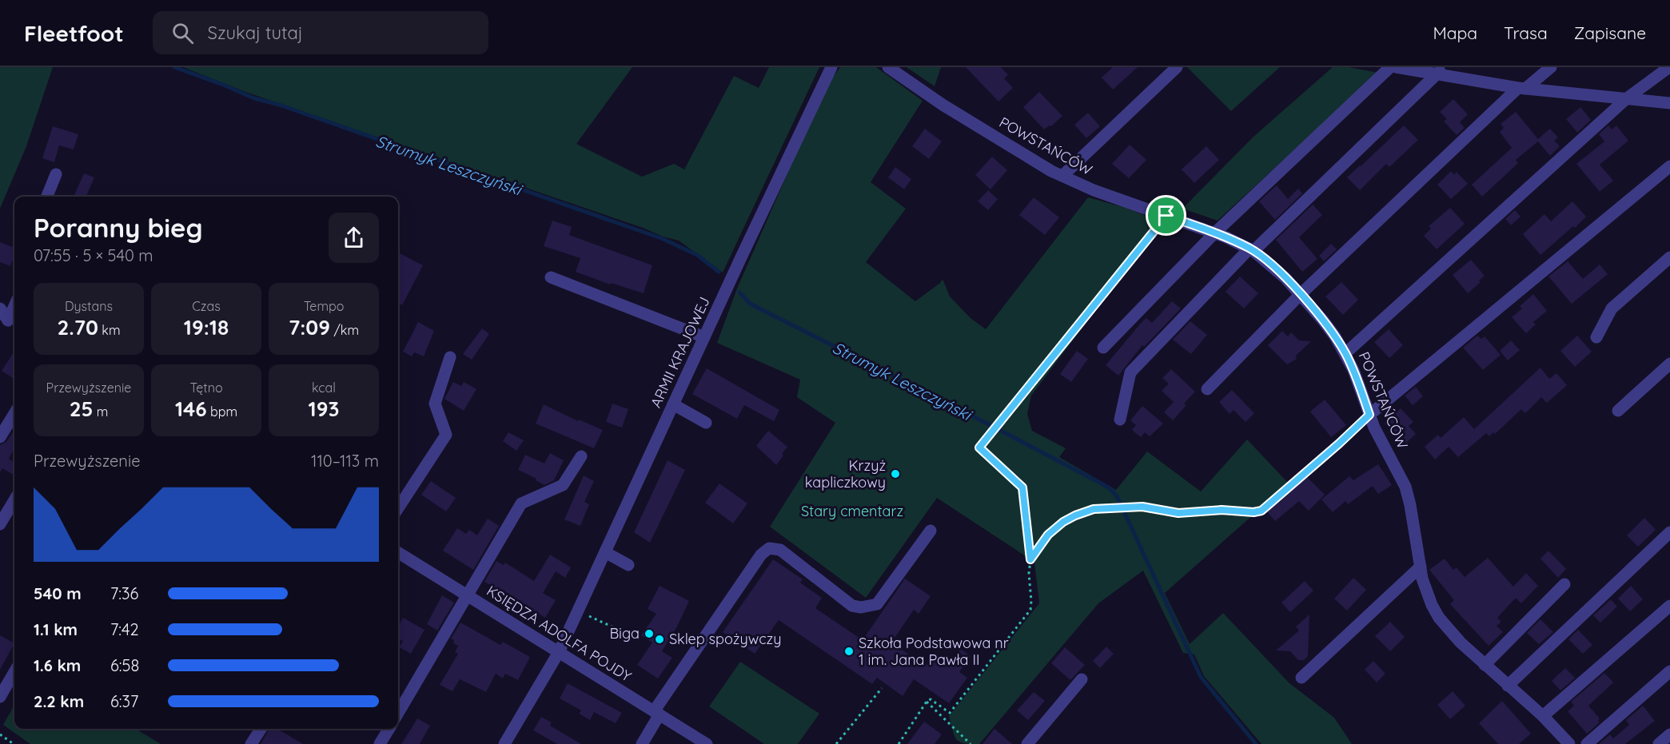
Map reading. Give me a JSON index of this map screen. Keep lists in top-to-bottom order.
{
  "streets": {
    "street": ["POWSTAŃCÓW", "ARMII KRAJOWEJ", "KSIĘDZA ADOLFA POJDY"]
  },
  "crossings": [
    ["ARMII KRAJOWEJ", "KSIĘDZA ADOLFA POJDY"]
  ],
  "water": ["Strumyk Leszczyński"],
  "parks": ["Stary cmentarz"],
  "places": [
    "Krzyż kapliczkowy",
    "Biga",
    "Sklep spożywczy",
    "Szkoła Podstawowa nr 1 im. Jana Pawła II"
  ],
  "page": {
    "header": "Fleetfoot",
    "search": "Szukaj tutaj",
    "nav": ["Mapa", "Trasa", "Zapisane"],
    "heading": ["Poranny bieg", "07:55 · 5 × 540 m"],
    "stats": [
      ["Dystans", "2.70 km"],
      ["Czas", "19:18"],
      ["Tempo", "7:09 /km"],
      ["Przewyższenie", "25 m"],
      ["Tętno", "146 bpm"],
      ["kcal", "193"]
    ],
    "chart": ["Przewyższenie", "110–113 m"],
    "list": [
      {
        "name": "540 m",
        "note": "7:36"
      },
      {
        "name": "1.1 km",
        "note": "7:42"
      },
      {
        "name": "1.6 km",
        "note": "6:58"
      },
      {
        "name": "2.2 km",
        "note": "6:37"
      }
    ]
  }
}
